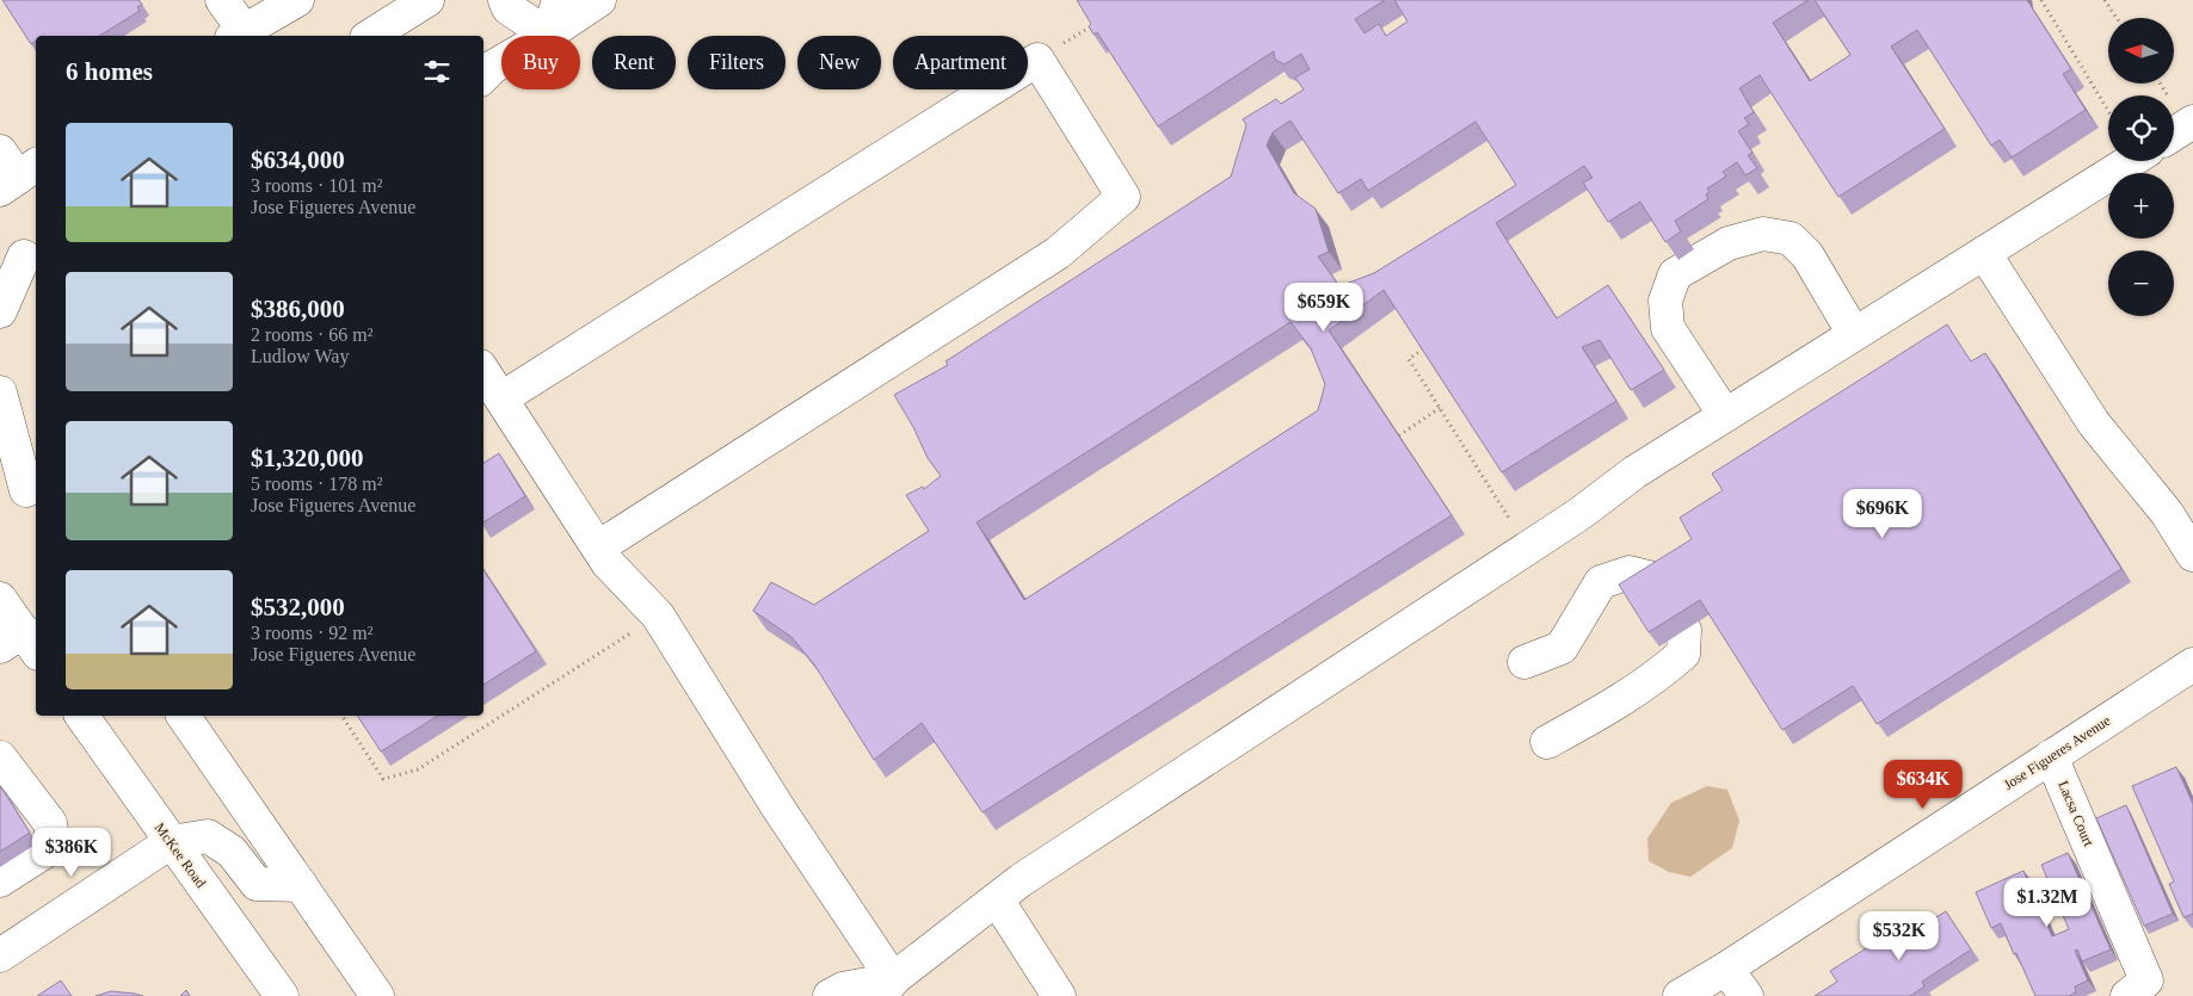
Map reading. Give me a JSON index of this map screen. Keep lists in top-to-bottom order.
{
  "streets": {
    "main road": ["Jose Figueres Avenue", "Lacsa Court", "McKee Road"]
  },
  "crossings": [
    ["Jose Figueres Avenue", "Lacsa Court"]
  ],
  "north": "left",
  "page": {
    "map_buttons": ["+", "−"],
    "chip": [
      "Buy",
      "Rent",
      "Filters",
      "New",
      "Apartment"
    ],
    "heading": "6 homes",
    "list": [
      {
        "name": "$634,000",
        "note": "3 rooms · 101 m² · Jose Figueres Avenue"
      },
      {
        "name": "$386,000",
        "note": "2 rooms · 66 m² · Ludlow Way"
      },
      {
        "name": "$1,320,000",
        "note": "5 rooms · 178 m² · Jose Figueres Avenue"
      },
      {
        "name": "$532,000",
        "note": "3 rooms · 92 m² · Jose Figueres Avenue"
      }
    ],
    "price": [
      "$659K",
      "$696K",
      "$634K",
      "$386K",
      "$1.32M",
      "$532K"
    ]
  }
}
